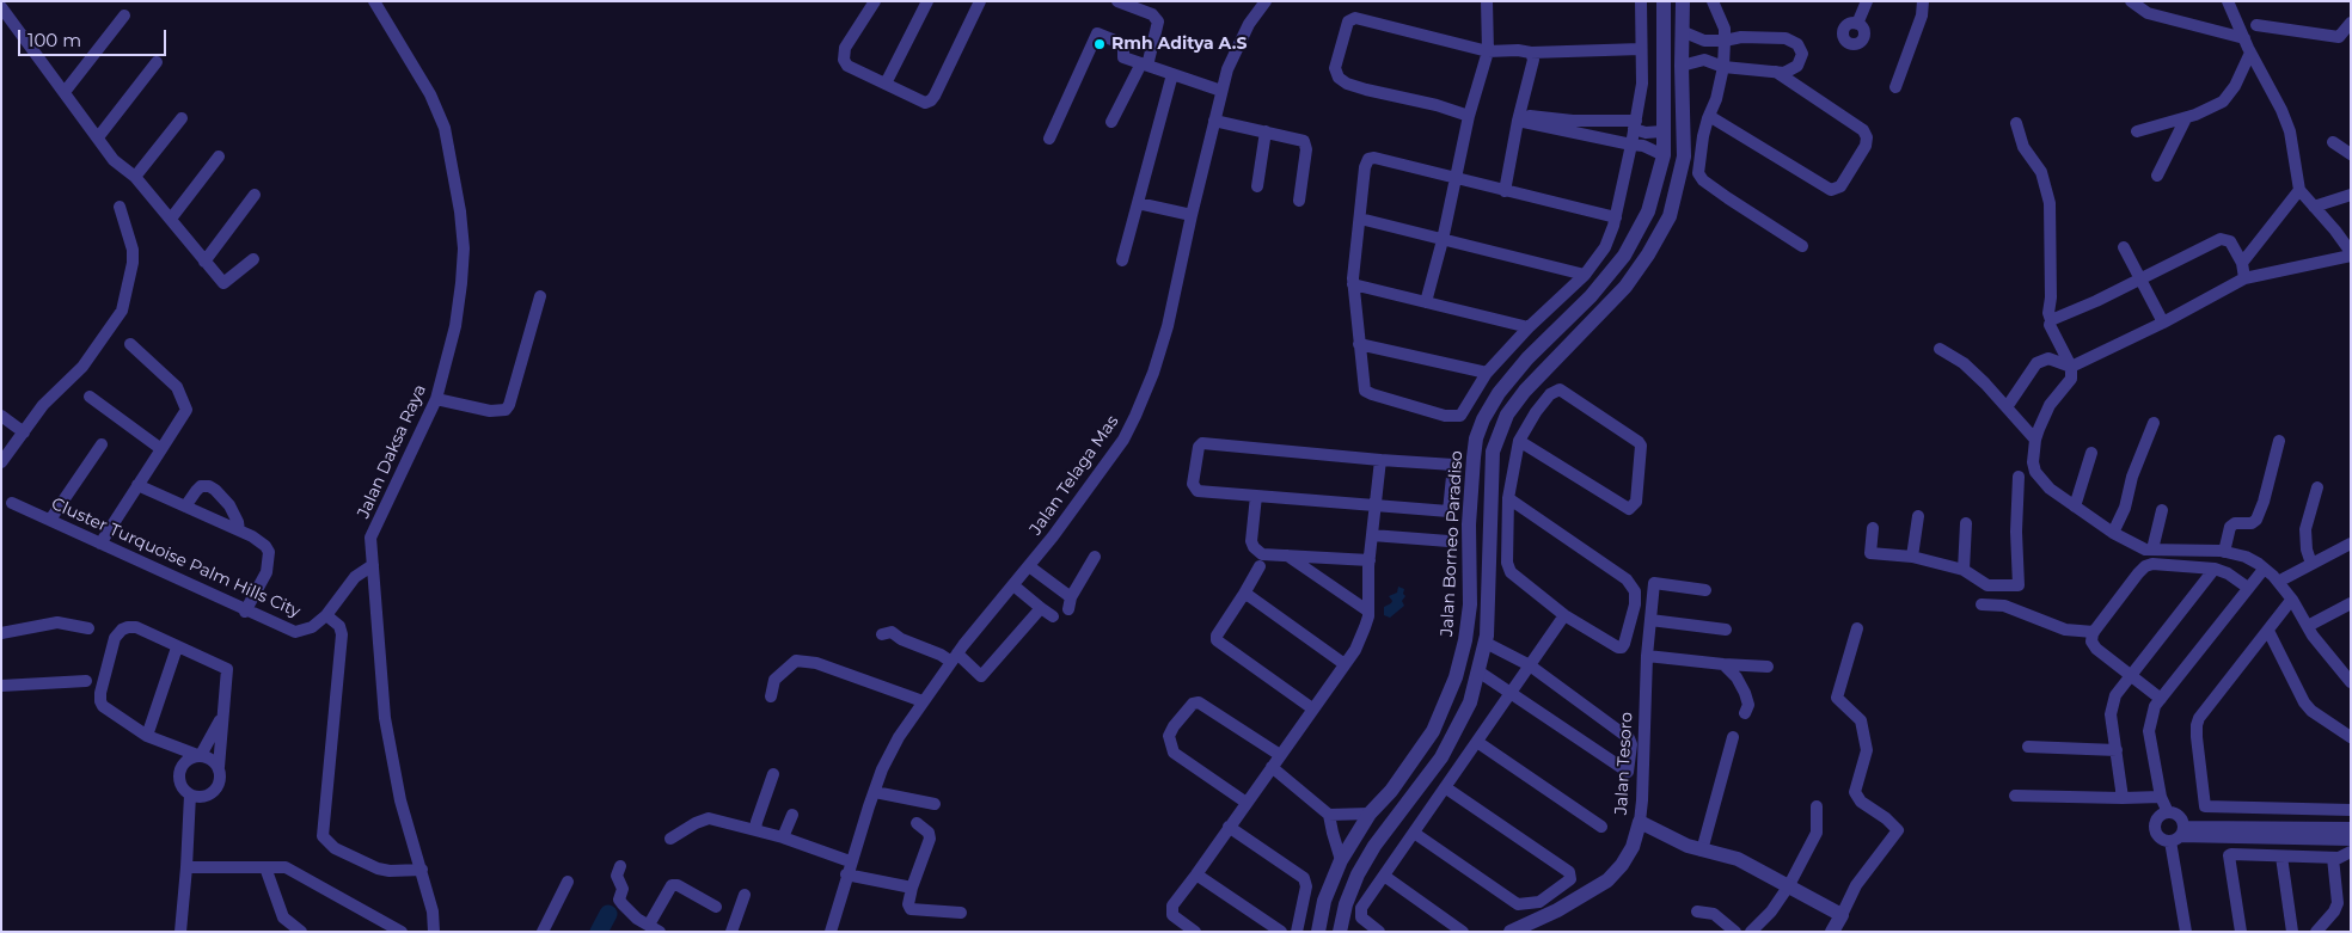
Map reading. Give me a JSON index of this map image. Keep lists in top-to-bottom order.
{
  "streets": {
    "street": [
      "Jalan Daksa Raya",
      "Jalan Telaga Mas",
      "Jalan Borneo Paradiso",
      "Cluster Turquoise Palm Hills City",
      "Jalan Tesoro"
    ]
  },
  "crossings": [
    ["Jalan Daksa Raya", "Cluster Turquoise Palm Hills City"]
  ],
  "places": ["Rmh Aditya A.S"],
  "scale_bar": "100 m"
}
